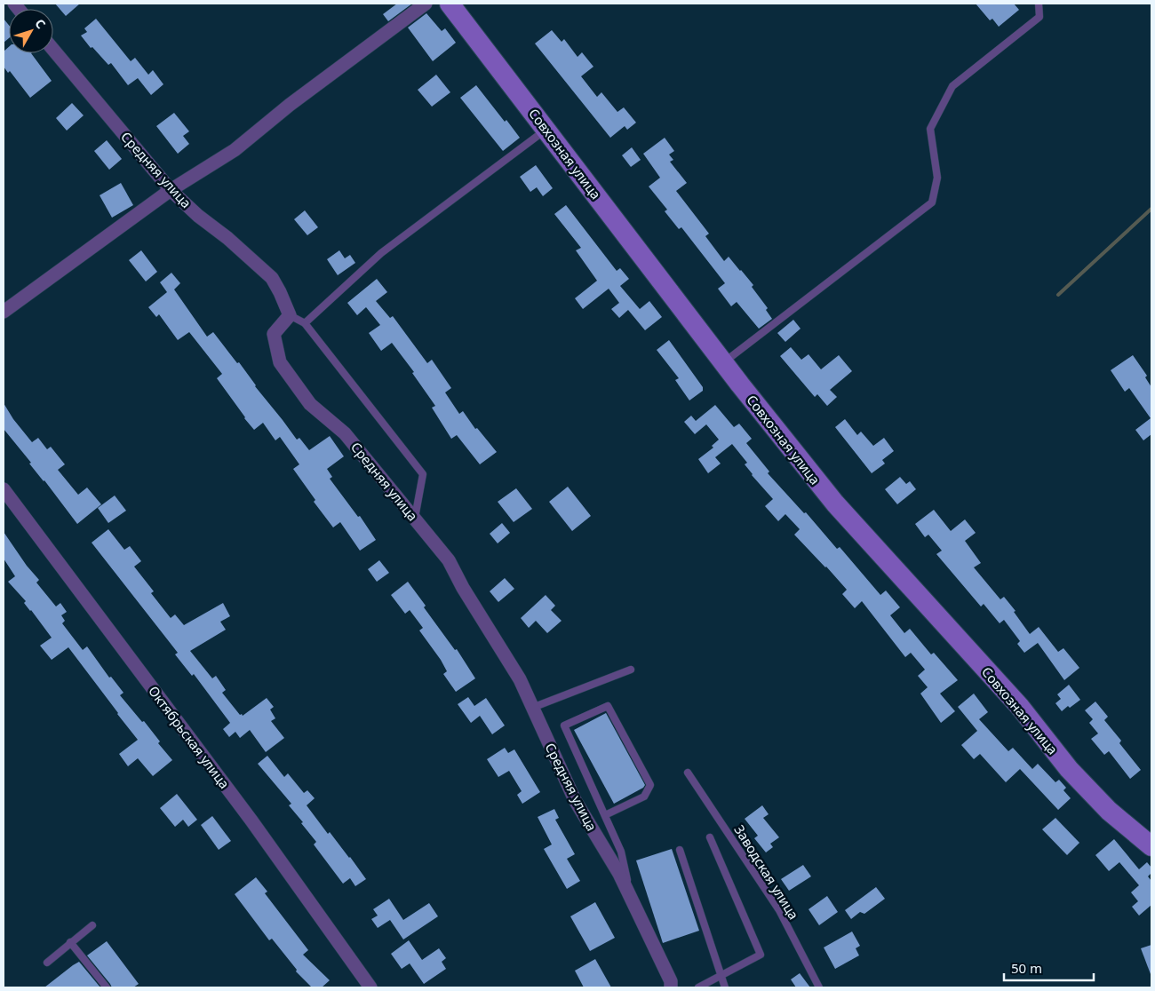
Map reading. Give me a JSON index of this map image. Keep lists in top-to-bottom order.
{
  "streets": {
    "street": ["Совхозная улица", "Средняя улица", "Октябрьская улица"],
    "lane": ["Заводская улица"]
  },
  "scale_bar": "50 m",
  "north": "top right"
}
